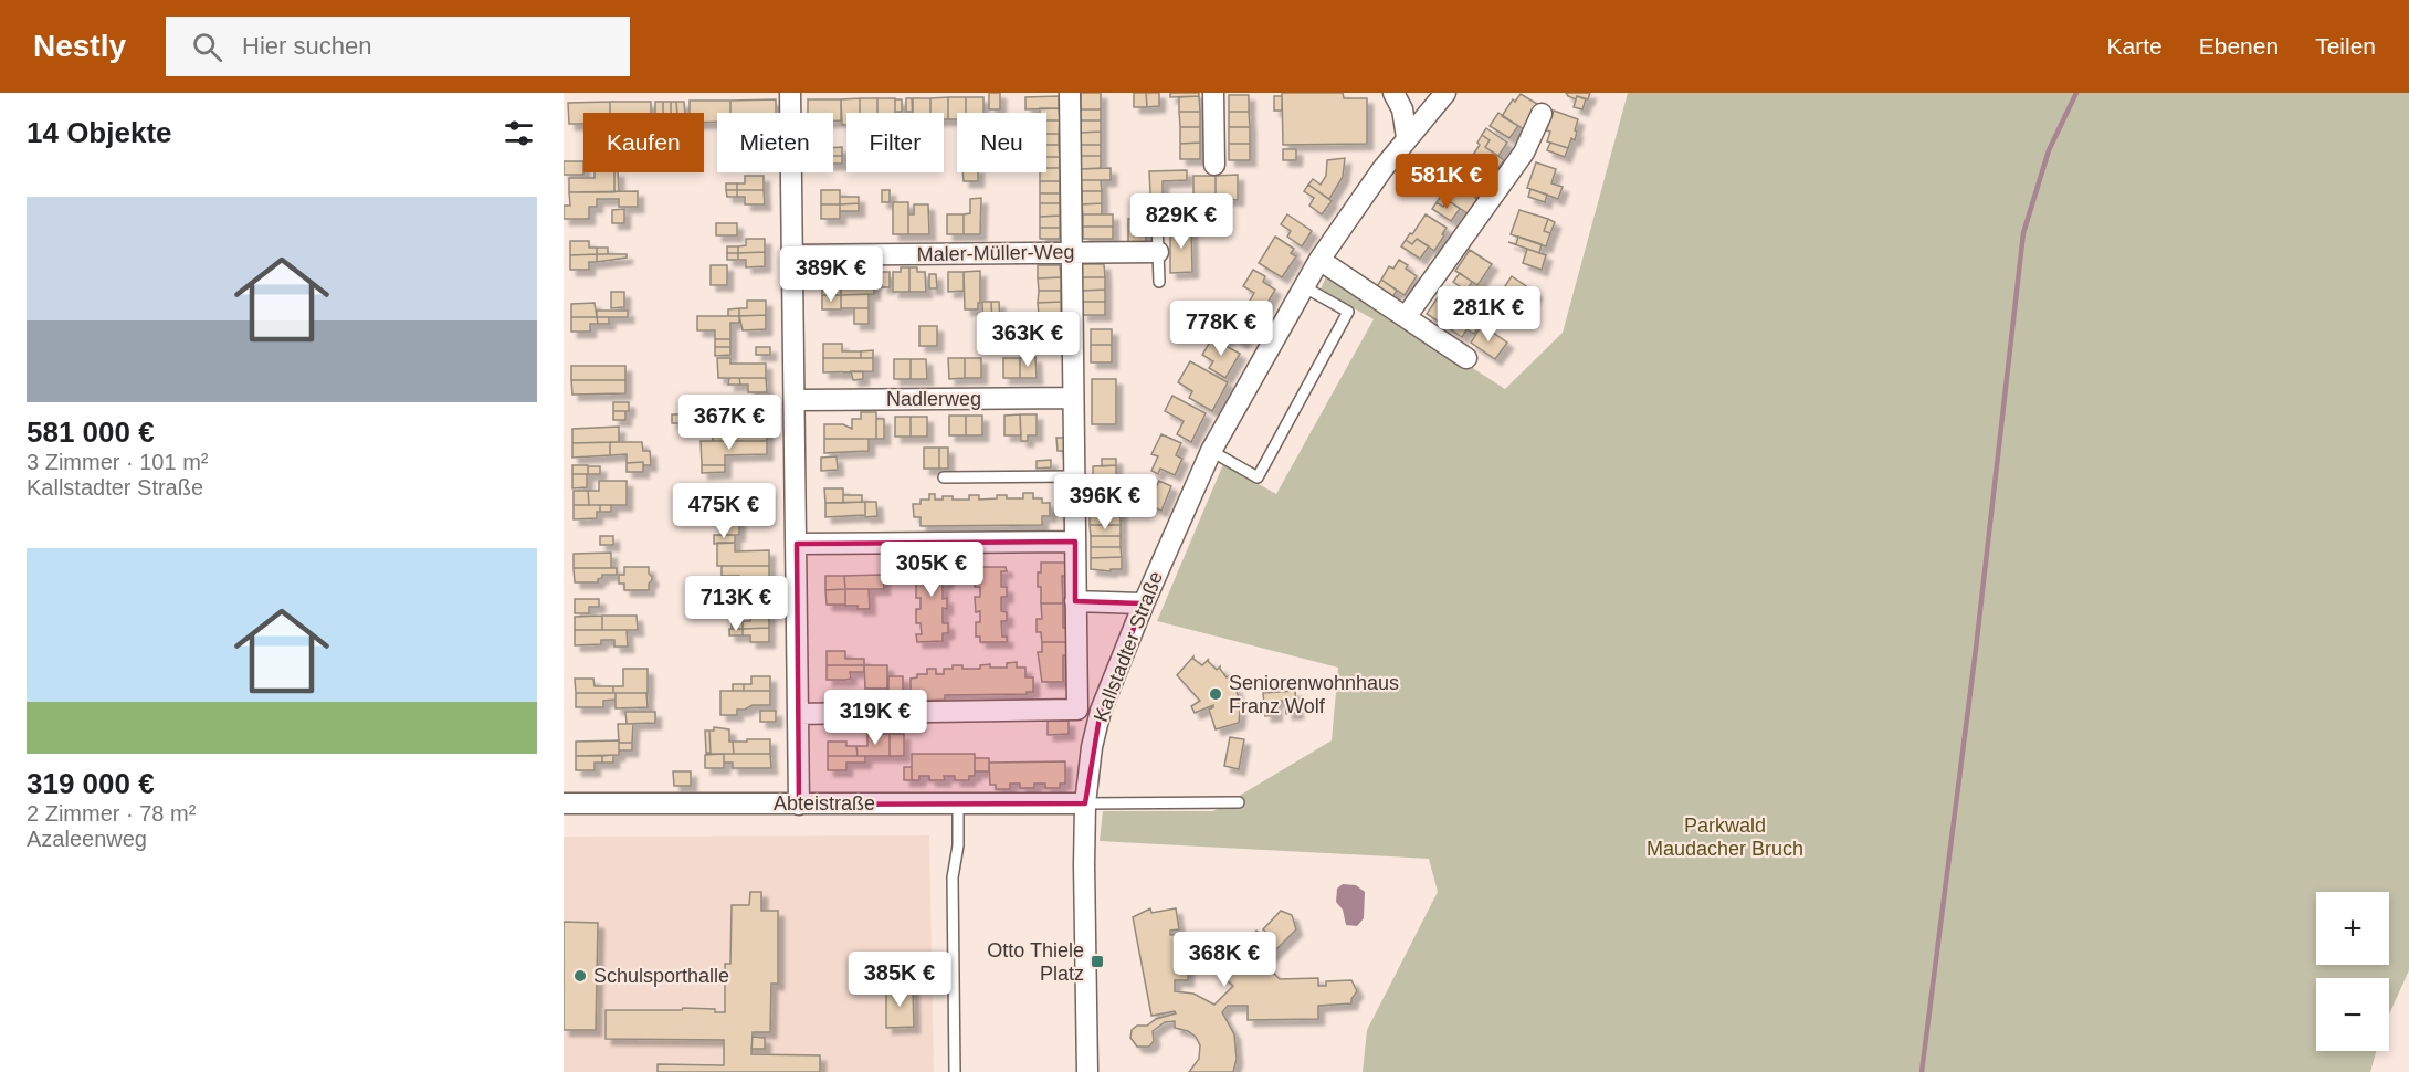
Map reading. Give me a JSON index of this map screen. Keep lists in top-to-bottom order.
{
  "streets": {
    "street": [
      "Maler-Müller-Weg",
      "Nadlerweg",
      "Kallstadter Straße",
      "Abteistraße"
    ]
  },
  "crossings": [
    ["Kallstadter Straße", "Abteistraße"]
  ],
  "parks": ["Parkwald Maudacher Bruch"],
  "places": {
    "other": ["Seniorenwohnhaus Franz Wolf", "Schulsporthalle"],
    "transit": ["Otto Thiele Platz"]
  },
  "page": {
    "header": "Nestly",
    "search": "Hier suchen",
    "nav": ["Karte", "Ebenen", "Teilen"],
    "heading": "14 Objekte",
    "chip": [
      "Kaufen",
      "Mieten",
      "Filter",
      "Neu"
    ],
    "price": [
      "581K €",
      "829K €",
      "389K €",
      "281K €",
      "778K €",
      "363K €",
      "367K €",
      "396K €",
      "475K €",
      "305K €",
      "713K €",
      "319K €",
      "368K €",
      "385K €"
    ],
    "list": [
      {
        "name": "581 000 €",
        "note": "3 Zimmer · 101 m² · Kallstadter Straße"
      },
      {
        "name": "319 000 €",
        "note": "2 Zimmer · 78 m² · Azaleenweg"
      }
    ],
    "map_buttons": ["+", "−"]
  }
}
